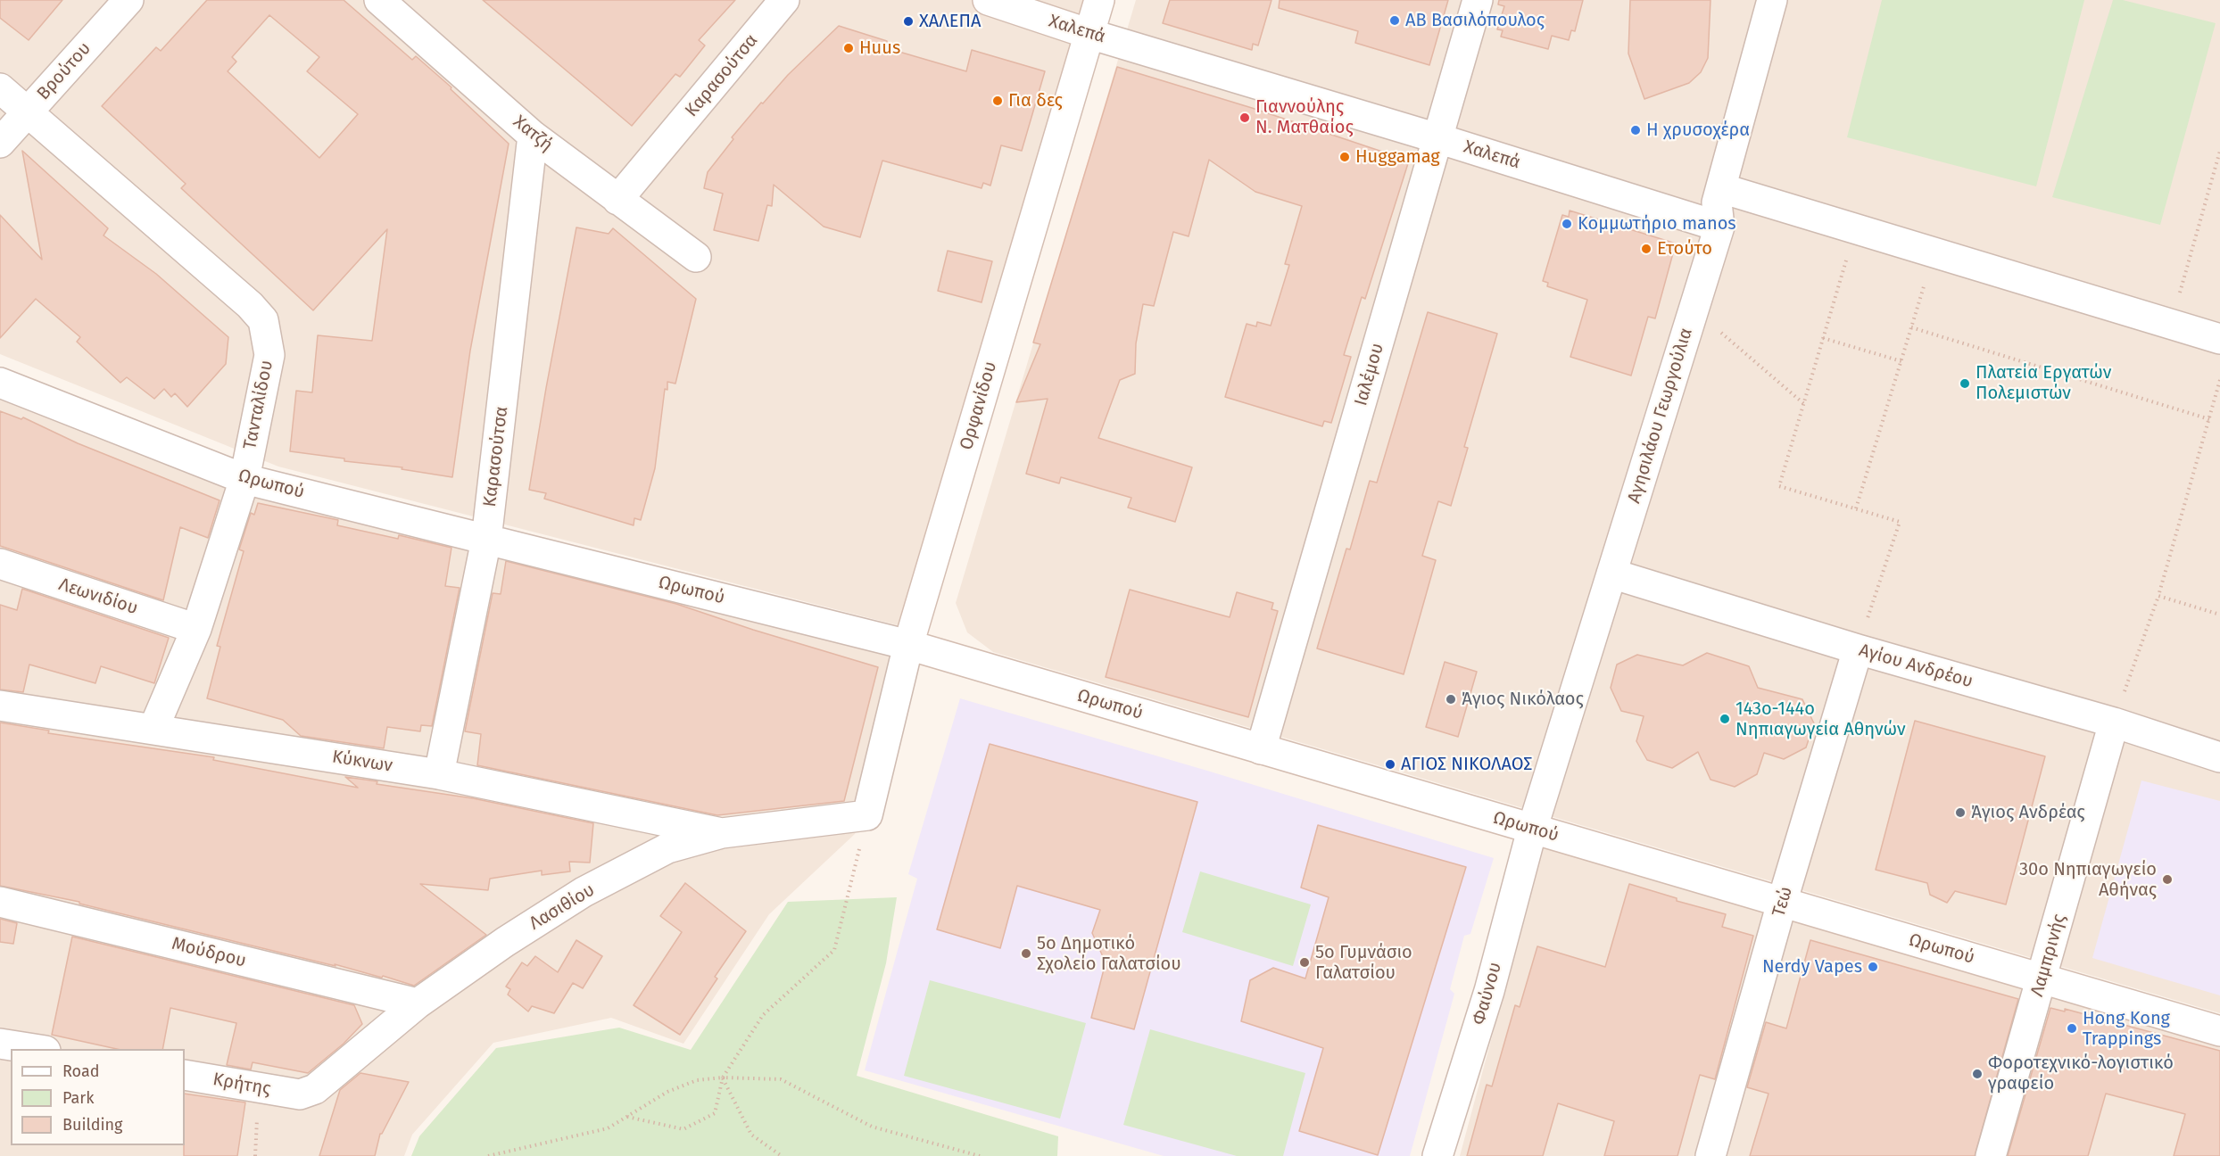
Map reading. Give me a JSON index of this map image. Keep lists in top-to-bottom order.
{
  "streets": {
    "street": [
      "Χαλεπά",
      "Βρούτου",
      "Καρασούτσα",
      "Χατζή",
      "Ιαλέμου",
      "Τανταλίδου",
      "Ορφανίδου",
      "Αγησιλάου Γεωργούλια",
      "Ωρωπού",
      "Λεωνιδίου",
      "Αγίου Ανδρέου",
      "Κύκνων",
      "Τεώ",
      "Λασιθίου",
      "Μούδρου",
      "Λαμπρινής",
      "Φαύνου",
      "Κρήτης"
    ]
  },
  "crossings": [
    ["Χαλεπά", "Ιαλέμου"],
    ["Χαλεπά", "Ορφανίδου"],
    ["Χαλεπά", "Αγησιλάου Γεωργούλια"],
    ["Βρούτου", "Τανταλίδου"],
    ["Καρασούτσα", "Χατζή"],
    ["Καρασούτσα", "Ωρωπού"],
    ["Καρασούτσα", "Κύκνων"],
    ["Ιαλέμου", "Ωρωπού"],
    ["Τανταλίδου", "Ωρωπού"],
    ["Τανταλίδου", "Λεωνιδίου"],
    ["Τανταλίδου", "Κύκνων"],
    ["Ορφανίδου", "Ωρωπού"],
    ["Ορφανίδου", "Λασιθίου"],
    ["Αγησιλάου Γεωργούλια", "Ωρωπού"],
    ["Αγησιλάου Γεωργούλια", "Αγίου Ανδρέου"],
    ["Αγησιλάου Γεωργούλια", "Φαύνου"],
    ["Ωρωπού", "Τεώ"],
    ["Ωρωπού", "Λαμπρινής"],
    ["Ωρωπού", "Φαύνου"],
    ["Αγίου Ανδρέου", "Τεώ"],
    ["Αγίου Ανδρέου", "Λαμπρινής"],
    ["Κύκνων", "Λασιθίου"],
    ["Λασιθίου", "Μούδρου"],
    ["Λασιθίου", "Κρήτης"]
  ],
  "places": [
    "ΑΒ Βασιλόπουλος",
    "ΧΑΛΕΠΑ",
    "Huus",
    "Για δες",
    "Γιαννούλης Ν. Ματθαίος",
    "Η χρυσοχέρα",
    "Huggamag",
    "Κομμωτήριο manos",
    "Ετούτο",
    "Πλατεία Εργατών Πολεμιστών",
    "Άγιος Νικόλαος",
    "143ο-144ο Νηπιαγωγεία Αθηνών",
    "ΑΓΙΟΣ ΝΙΚΟΛΑΟΣ",
    "Άγιος Ανδρέας",
    "30ο Νηπιαγωγείο Αθήνας",
    "5ο Δημοτικό Σχολείο Γαλατσίου",
    "5ο Γυμνάσιο Γαλατσίου",
    "Nerdy Vapes",
    "Hong Kong Trappings",
    "Φοροτεχνικό-λογιστικό γραφείο"
  ],
  "legend": ["Road", "Park", "Building"]
}
